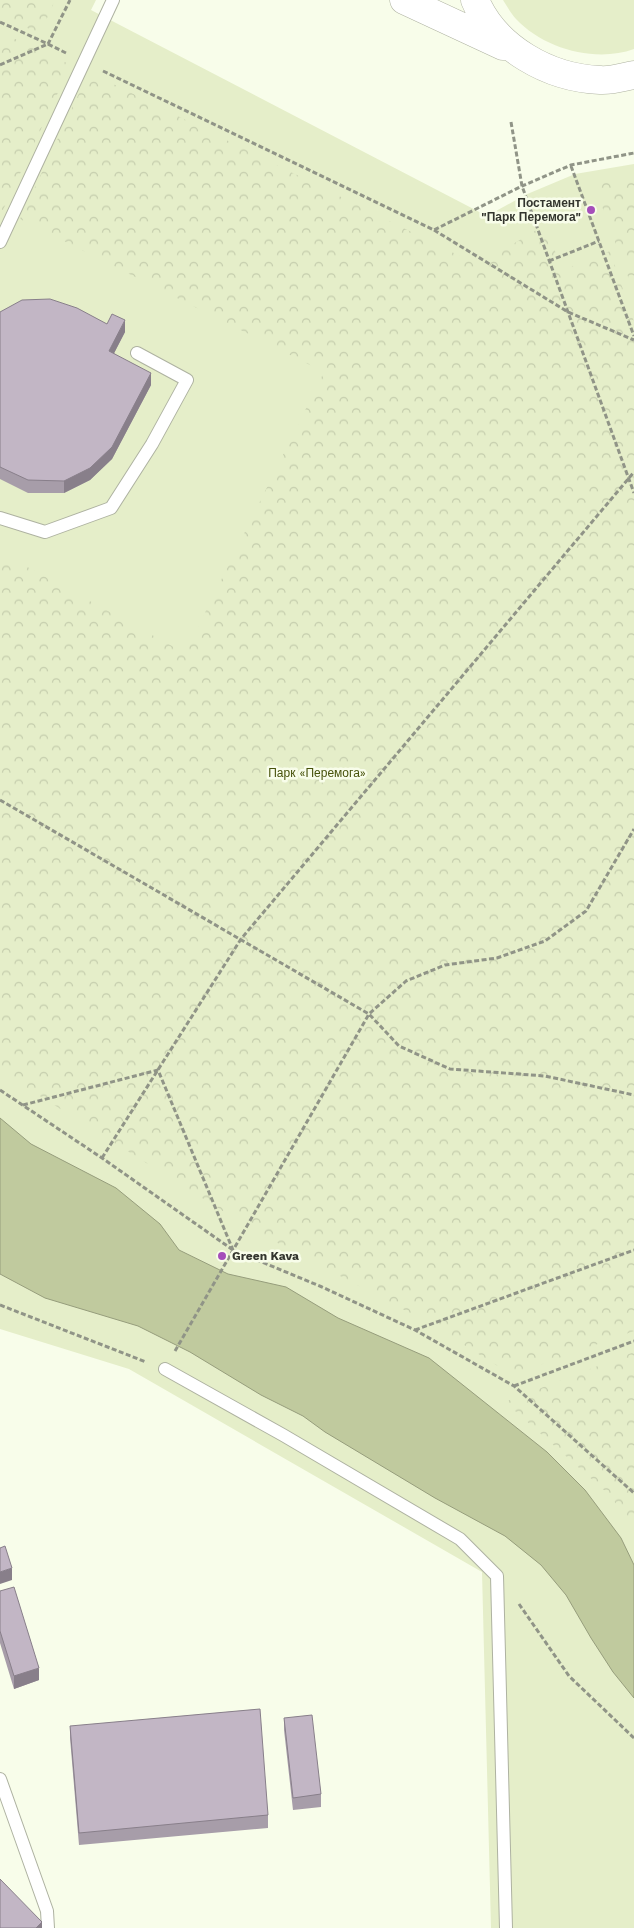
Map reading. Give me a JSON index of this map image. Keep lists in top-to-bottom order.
{
  "parks": ["Парк «Перемога»"],
  "places": ["Постамент \"Парк Перемога\"", "Green Kava"]
}
